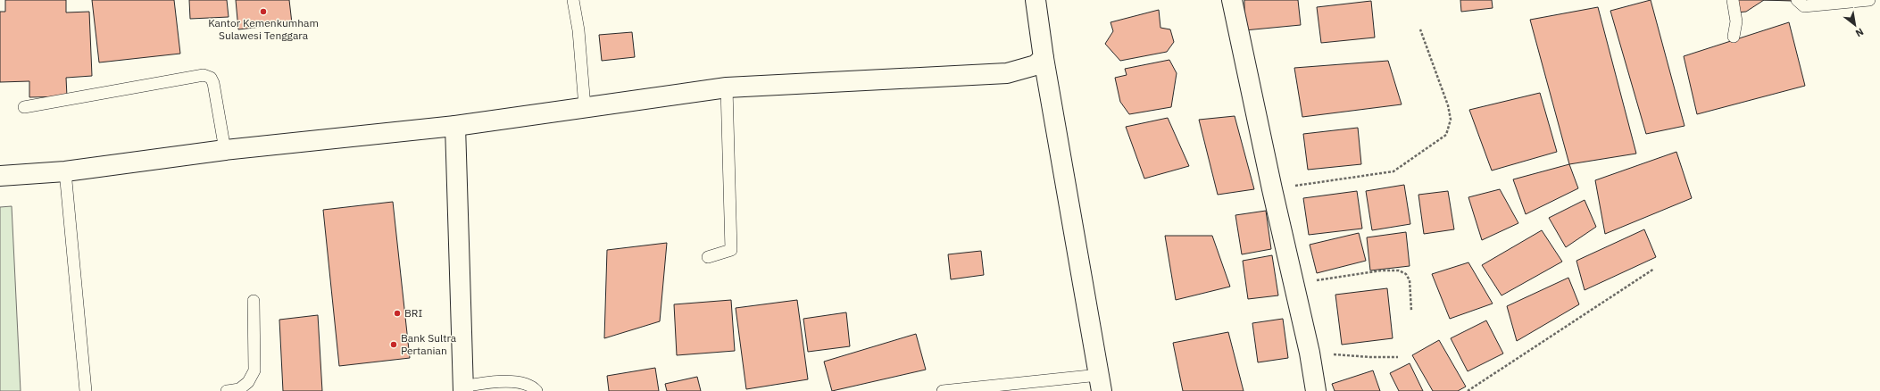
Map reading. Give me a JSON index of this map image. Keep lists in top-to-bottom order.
{
  "places": ["Kantor Kemenkumham Sulawesi Tenggara", "BRI", "Bank Sultra Pertanian"],
  "north": "bottom right"
}
